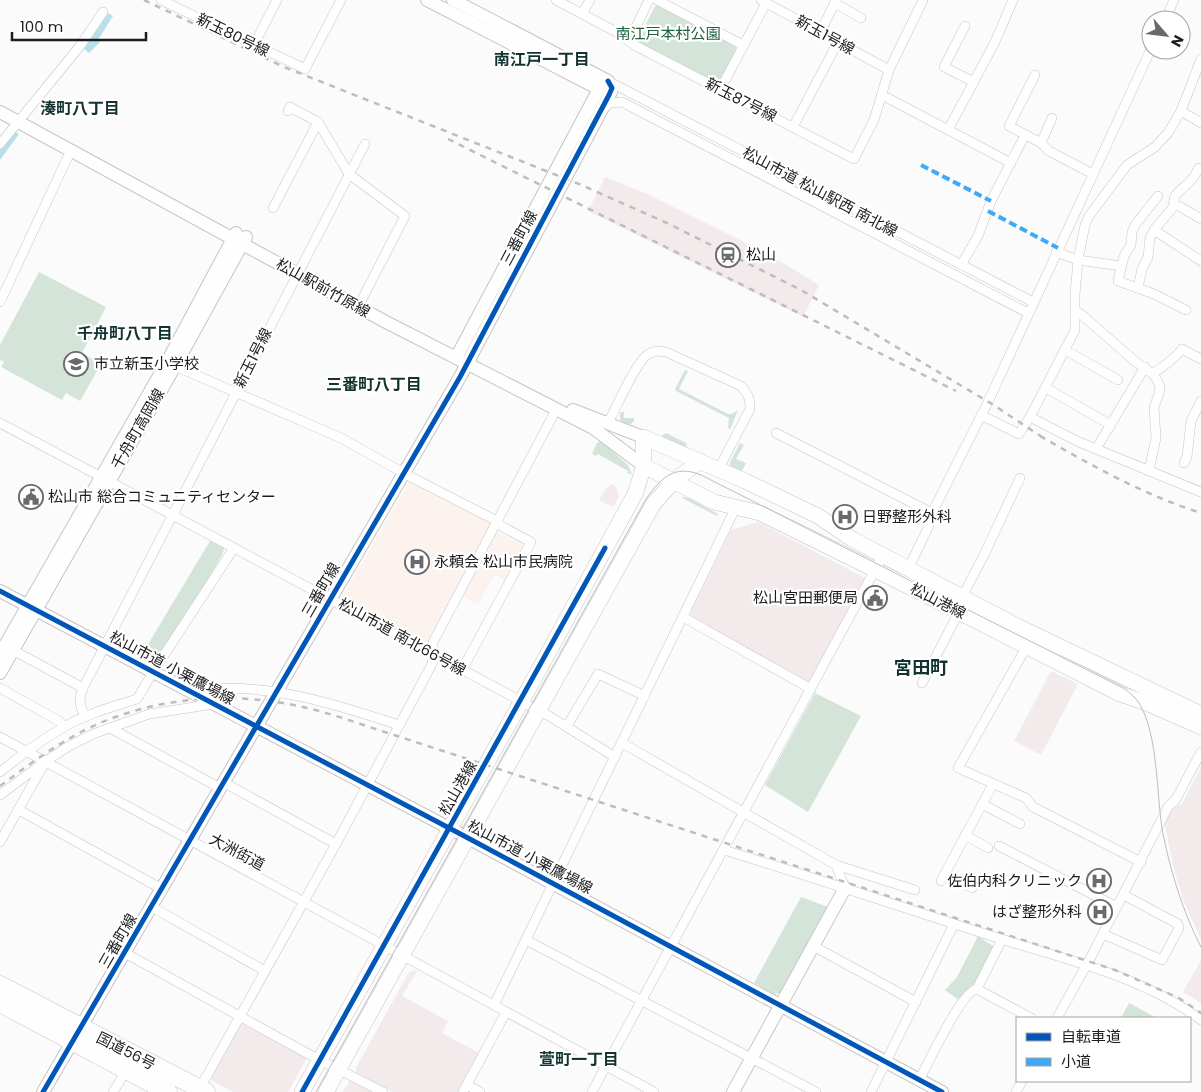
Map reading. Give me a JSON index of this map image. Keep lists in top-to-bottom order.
{
  "streets": {
    "highway": ["国道56号"],
    "main road": ["松山港線"],
    "street": [
      "新玉80号線",
      "新玉1号線",
      "新玉87号線",
      "松山市道 松山駅西 南北線",
      "三番町線",
      "松山駅前竹原線",
      "千舟町高岡線",
      "松山市道 南北66号線",
      "松山市道 小栗鷹場線",
      "大洲街道"
    ]
  },
  "crossings": [
    ["新玉1号線", "松山駅前竹原線"],
    ["新玉1号線", "松山市道 南北66号線"],
    ["新玉1号線", "松山市道 小栗鷹場線"],
    ["松山市道 松山駅西 南北線", "三番町線"],
    ["三番町線", "松山駅前竹原線"],
    ["三番町線", "松山市道 南北66号線"],
    ["三番町線", "松山市道 小栗鷹場線"],
    ["三番町線", "大洲街道"],
    ["三番町線", "国道56号"],
    ["松山駅前竹原線", "千舟町高岡線"],
    ["松山駅前竹原線", "松山港線"],
    ["千舟町高岡線", "松山市道 南北66号線"],
    ["千舟町高岡線", "松山市道 小栗鷹場線"],
    ["松山港線", "松山市道 南北66号線"],
    ["松山港線", "松山市道 小栗鷹場線"],
    ["松山港線", "大洲街道"]
  ],
  "districts": [
    "南江戸一丁目",
    "湊町八丁目",
    "千舟町八丁目",
    "三番町八丁目",
    "宮田町",
    "萱町一丁目"
  ],
  "parks": ["南江戸本村公園"],
  "places": {
    "station": ["松山"],
    "school or university": ["市立新玉小学校"],
    "public building": ["松山市 総合コミュニティセンター", "松山宮田郵便局"],
    "hospital": [
      "日野整形外科",
      "永頼会 松山市民病院",
      "佐伯内科クリニック",
      "はざ整形外科"
    ]
  },
  "legend": ["自転車道", "小道"],
  "scale_bar": "100 m",
  "north": "bottom right"
}
